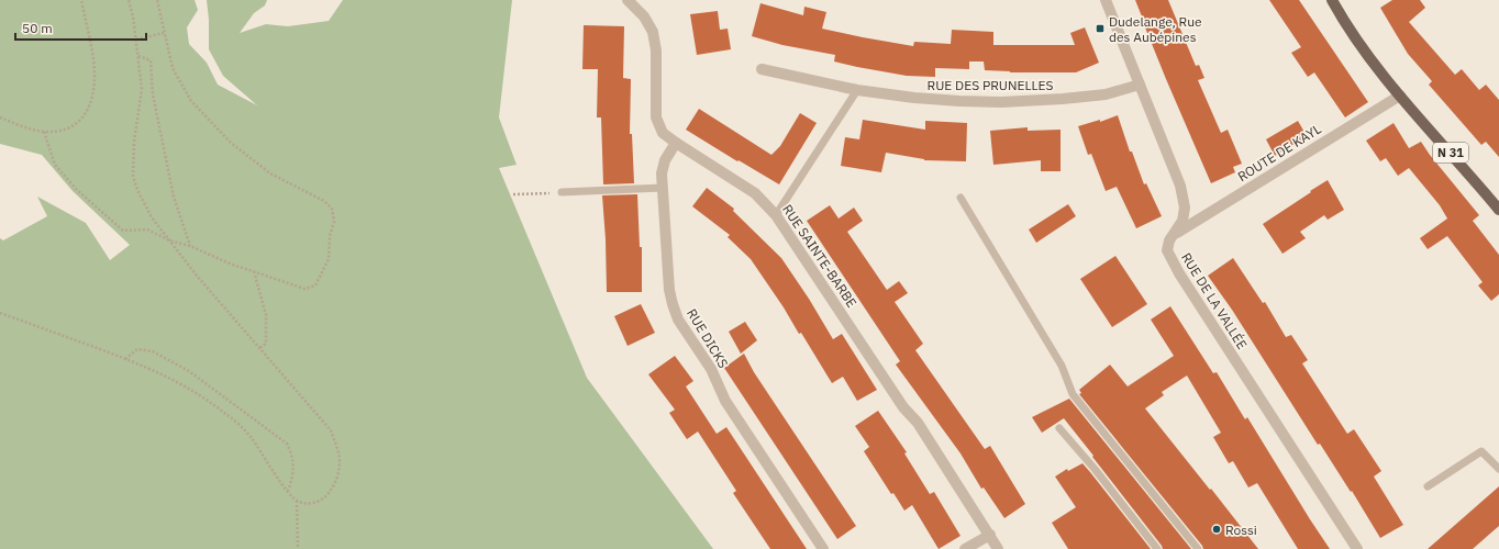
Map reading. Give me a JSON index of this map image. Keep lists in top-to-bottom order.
{
  "streets": {
    "main road": ["N 31"],
    "street": [
      "RUE DES PRUNELLES",
      "ROUTE DE KAYL",
      "RUE SAINTE-BARBE",
      "RUE DE LA VALLÉE",
      "RUE DICKS"
    ]
  },
  "crossings": [
    ["RUE DES PRUNELLES", "RUE DE LA VALLÉE"],
    ["ROUTE DE KAYL", "N 31"],
    ["ROUTE DE KAYL", "RUE DE LA VALLÉE"],
    ["RUE SAINTE-BARBE", "RUE DICKS"]
  ],
  "places": {
    "transit": ["Dudelange, Rue des Aubépines"],
    "other": ["Rossi"]
  },
  "scale_bar": "50 m"
}
